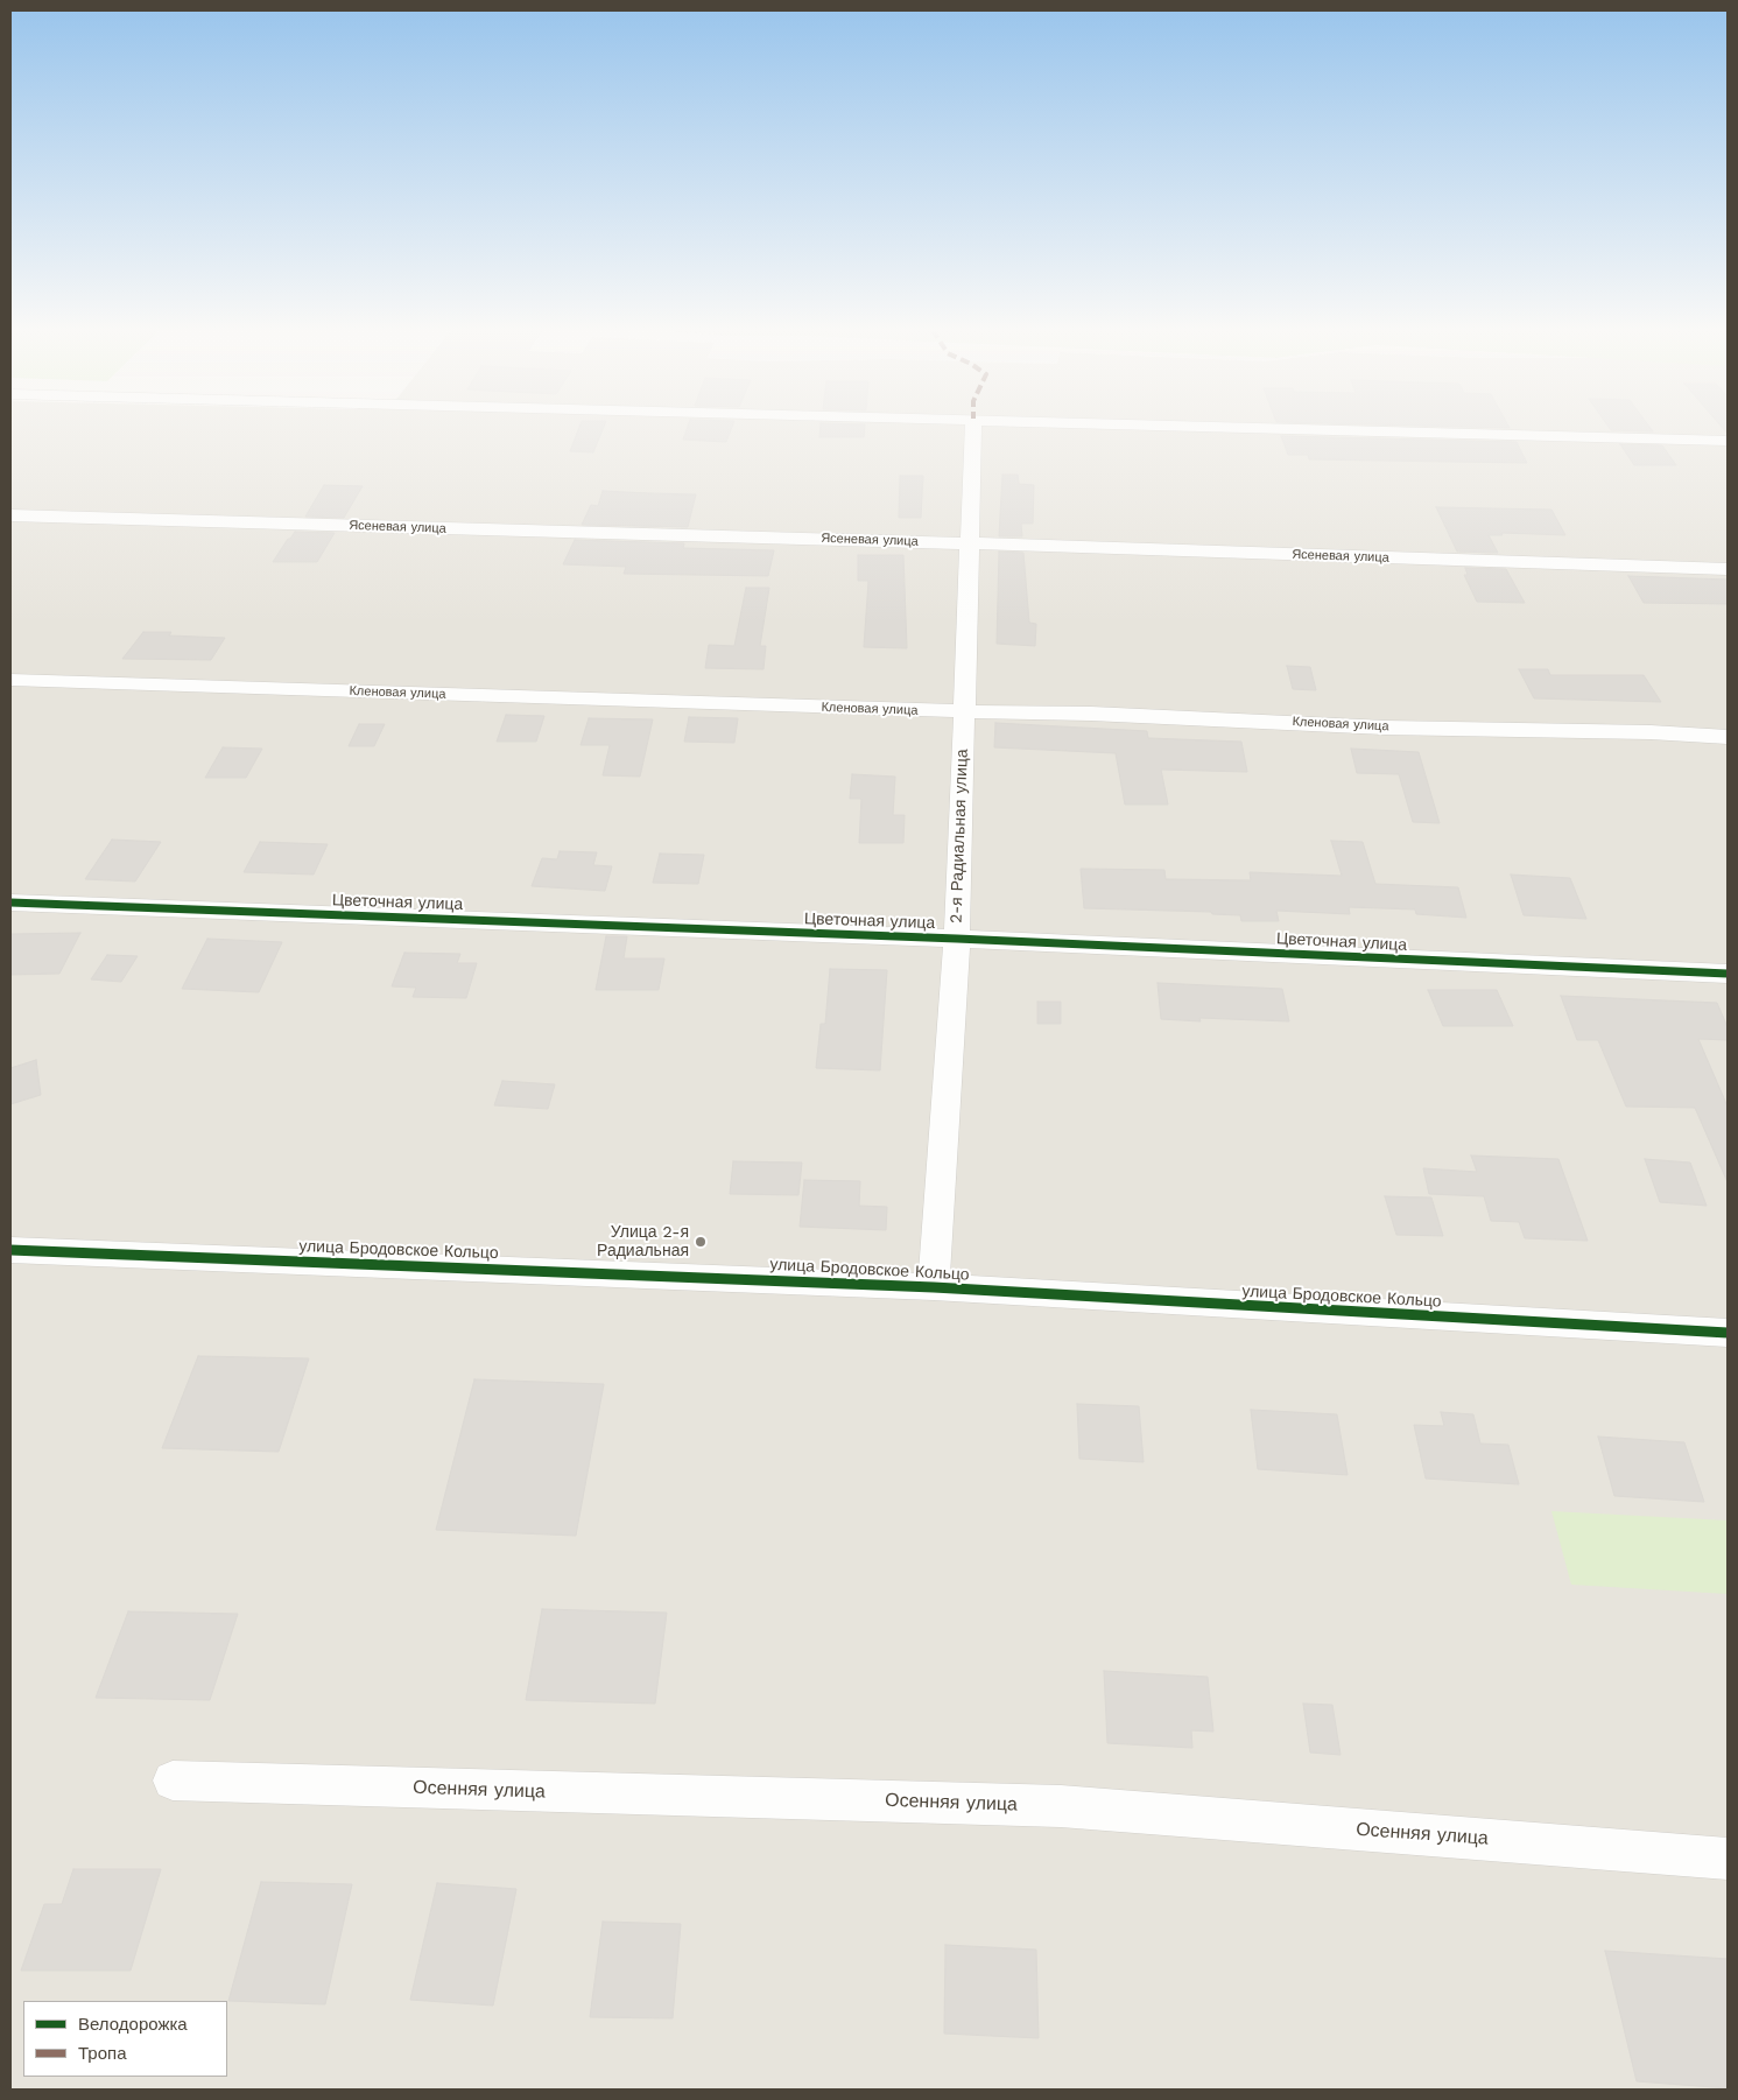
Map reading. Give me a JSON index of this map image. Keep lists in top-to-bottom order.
{
  "streets": {
    "street": [
      "Ясеневая улица",
      "Кленовая улица",
      "2-я Радиальная улица",
      "Цветочная улица",
      "улица Бродовское Кольцо",
      "Осенняя улица"
    ]
  },
  "crossings": [
    ["Ясеневая улица", "2-я Радиальная улица"],
    ["Кленовая улица", "2-я Радиальная улица"],
    ["2-я Радиальная улица", "Цветочная улица"],
    ["2-я Радиальная улица", "улица Бродовское Кольцо"]
  ],
  "places": ["Улица 2-я Радиальная"],
  "legend": ["Велодорожка", "Тропа"]
}
